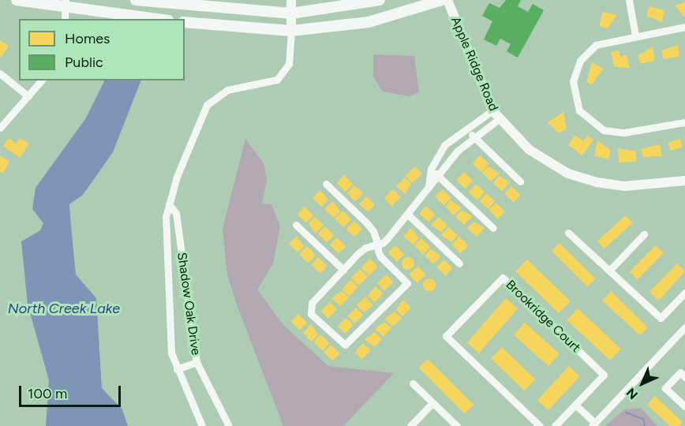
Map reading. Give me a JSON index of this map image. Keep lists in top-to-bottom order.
{
  "streets": {
    "street": ["Apple Ridge Road", "Shadow Oak Drive", "Brookridge Court"]
  },
  "water": ["North Creek Lake"],
  "legend": ["Homes", "Public"],
  "scale_bar": "100 m",
  "north": "bottom left"
}
